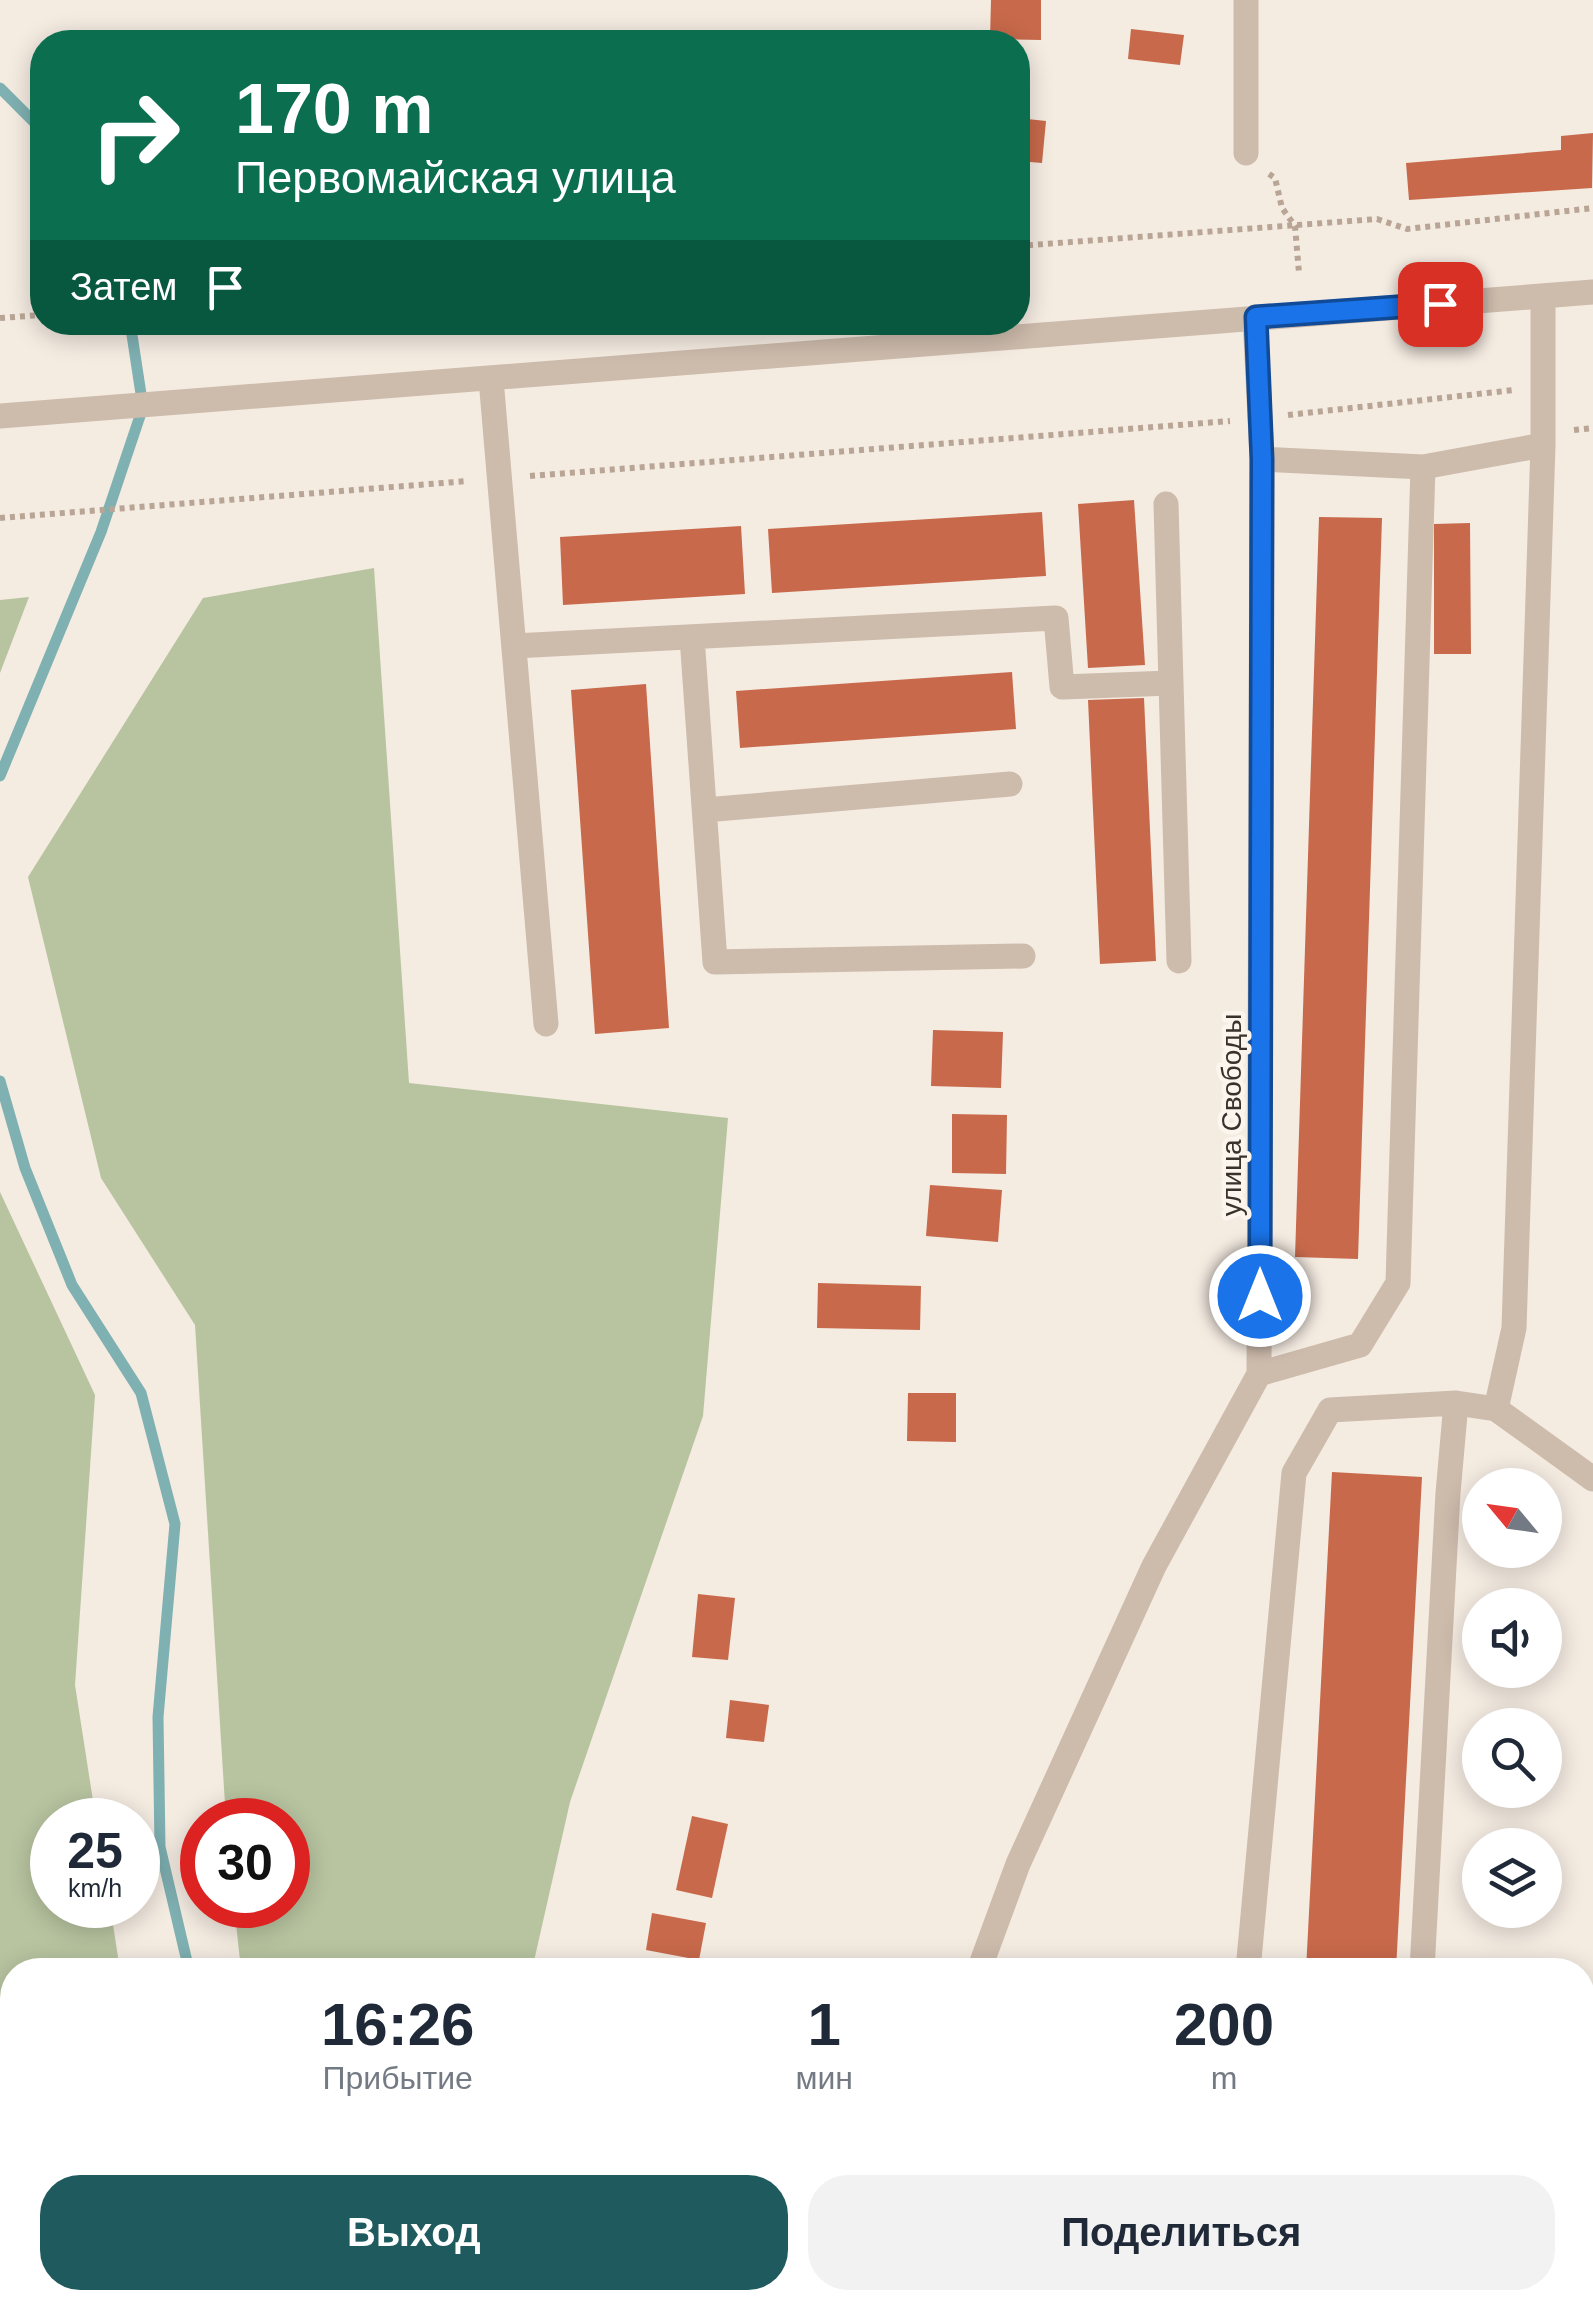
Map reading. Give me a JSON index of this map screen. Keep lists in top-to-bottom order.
{
  "streets": {
    "street": ["улица Свободы"]
  },
  "north": "top left",
  "page": {
    "turn": ["170 m", "Первомайская улица"],
    "then": "Затем",
    "speed": "25 km/h",
    "limit": "30",
    "eta": [
      "16:26",
      "Прибытие",
      "1",
      "мин",
      "200",
      "m"
    ],
    "buttons": ["Выход", "Поделиться"]
  }
}
